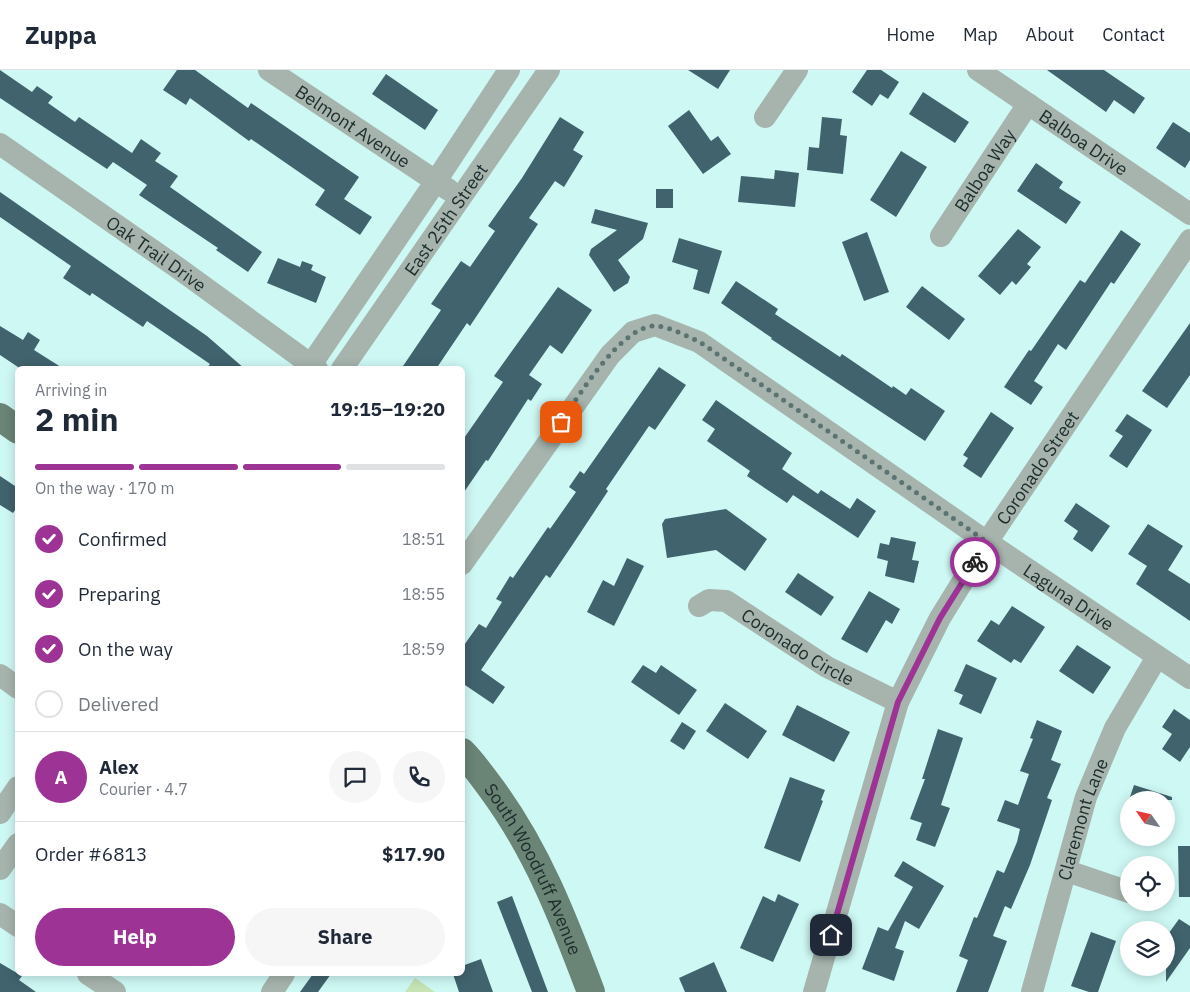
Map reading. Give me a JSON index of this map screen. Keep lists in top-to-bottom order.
{
  "streets": {
    "main road": ["South Woodruff Avenue"],
    "street": [
      "Belmont Avenue",
      "Balboa Drive",
      "Balboa Way",
      "East 25th Street",
      "Oak Trail Drive",
      "Coronado Street",
      "Laguna Drive",
      "Coronado Circle",
      "Claremont Lane"
    ]
  },
  "crossings": [
    ["Belmont Avenue", "East 25th Street"],
    ["Balboa Drive", "Balboa Way"],
    ["Coronado Street", "Laguna Drive"],
    ["Coronado Street", "Coronado Circle"],
    ["Laguna Drive", "Claremont Lane"]
  ],
  "north": "top left",
  "page": {
    "header": "Zuppa",
    "nav": [
      "Home",
      "Map",
      "About",
      "Contact"
    ],
    "heading": ["2 min", "Arriving in", "19:15–19:20"],
    "panel": [
      "Alex",
      "Courier · 4.7",
      "Order #6813",
      "$17.90"
    ],
    "bar": "On the way · 170 m",
    "list": [
      ["Confirmed", "18:51"],
      ["Preparing", "18:55"],
      ["On the way", "18:59"],
      "Delivered"
    ],
    "round": "A",
    "buttons": ["Help", "Share"]
  }
}
